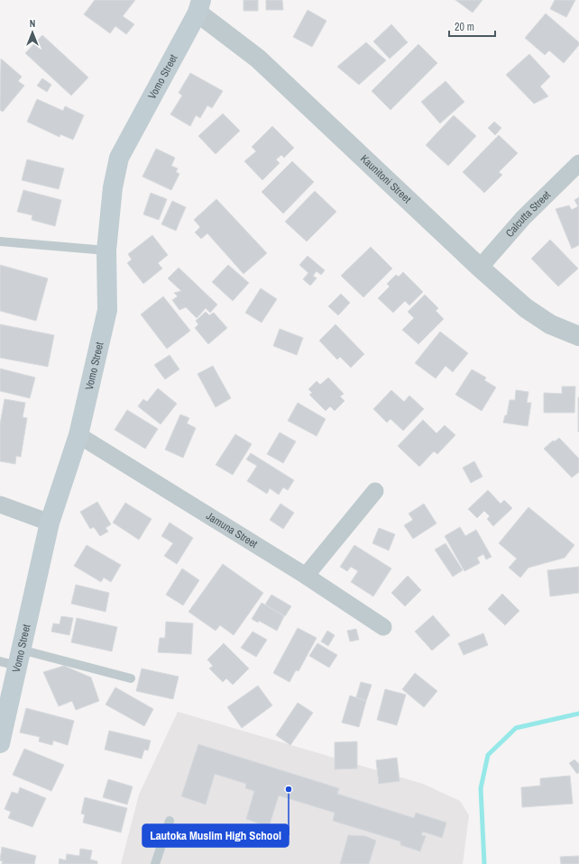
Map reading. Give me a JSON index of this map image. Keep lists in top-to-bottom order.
{
  "streets": {
    "main road": ["Vomo Street"],
    "street": ["Kaunitoni Street", "Calcutta Street", "Jamuna Street"]
  },
  "crossings": [
    ["Vomo Street", "Kaunitoni Street"],
    ["Vomo Street", "Jamuna Street"],
    ["Kaunitoni Street", "Calcutta Street"]
  ],
  "places": ["Lautoka Muslim High School"],
  "scale_bar": "20 m",
  "north": "top"
}
